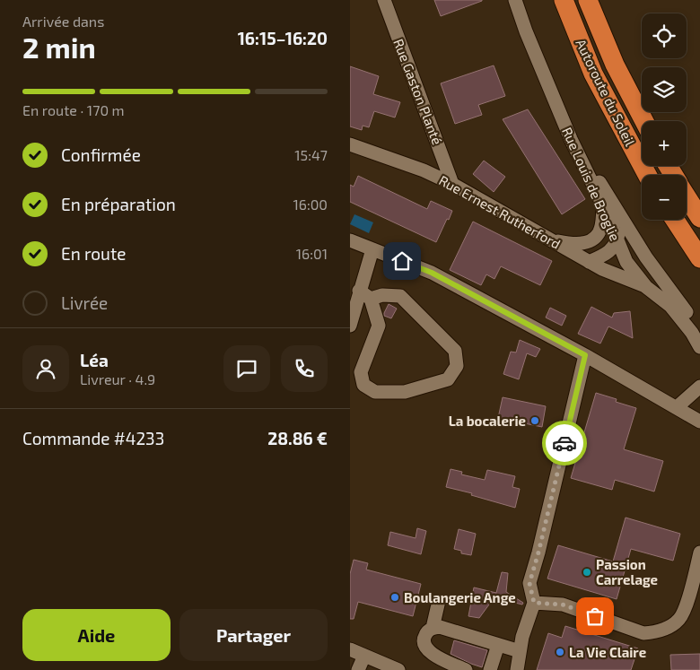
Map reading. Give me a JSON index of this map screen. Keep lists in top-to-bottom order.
{
  "streets": {
    "highway": ["Autoroute du Soleil"],
    "street": ["Rue Gaston Planté", "Rue Louis de Broglie", "Rue Ernest Rutherford"]
  },
  "crossings": [
    ["Rue Gaston Planté", "Rue Ernest Rutherford"],
    ["Rue Louis de Broglie", "Rue Ernest Rutherford"]
  ],
  "places": [
    "La bocalerie",
    "Passion Carrelage",
    "Boulangerie Ange",
    "La Vie Claire"
  ],
  "page": {
    "heading": ["2 min", "Arrivée dans", "16:15–16:20"],
    "panel": [
      "Léa",
      "Livreur · 4.9",
      "Commande #4233",
      "28.86 €"
    ],
    "map_buttons": ["+", "−"],
    "bar": "En route · 170 m",
    "list": [
      ["Confirmée", "15:47"],
      ["En préparation", "16:00"],
      ["En route", "16:01"],
      "Livrée"
    ],
    "buttons": ["Aide", "Partager"]
  }
}
